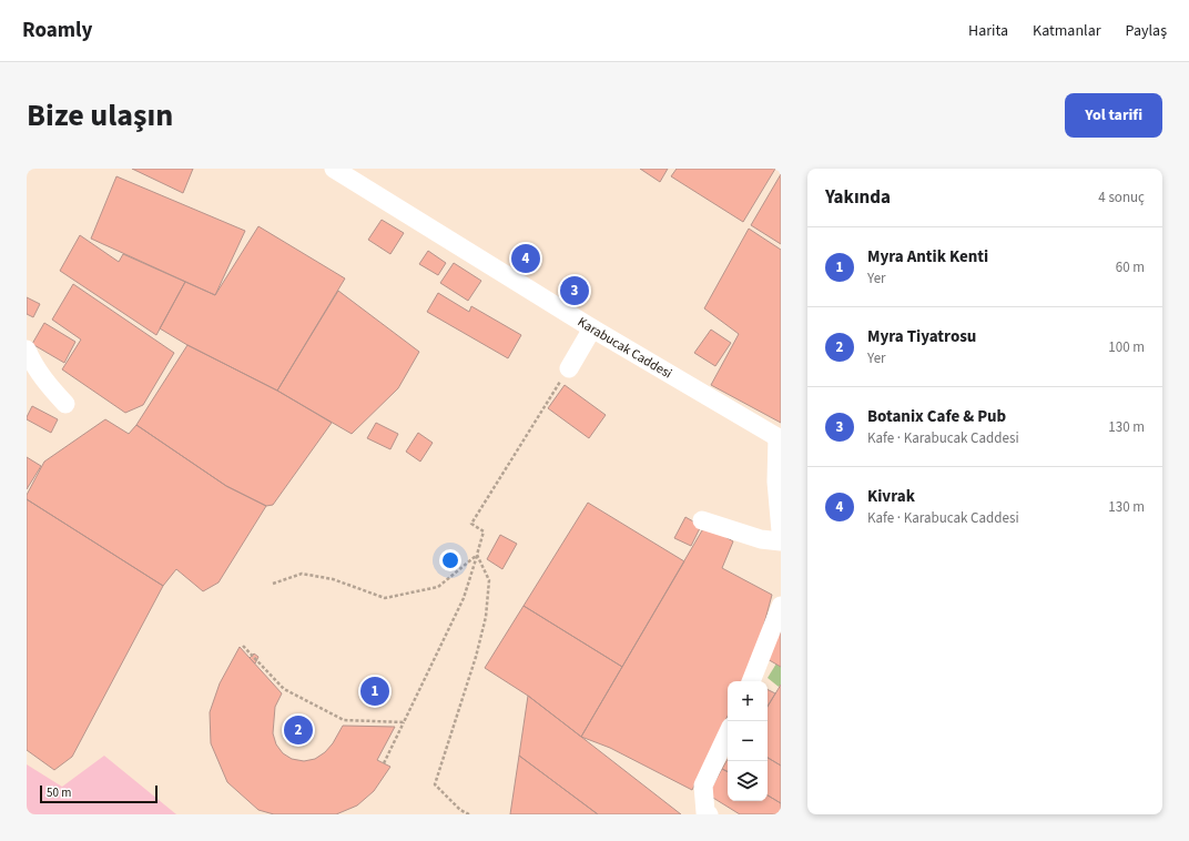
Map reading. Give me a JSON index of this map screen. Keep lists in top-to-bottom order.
{
  "streets": {
    "street": ["Karabucak Caddesi"]
  },
  "scale_bar": "50 m",
  "page": {
    "header": "Roamly",
    "nav": ["Harita", "Katmanlar", "Paylaş"],
    "title": "Bize ulaşın",
    "buttons": "Yol tarifi",
    "heading": ["Yakında", "4 sonuç"],
    "list": [
      {
        "mark": "1",
        "name": "Myra Antik Kenti",
        "note": "Yer",
        "value": "60 m"
      },
      {
        "mark": "2",
        "name": "Myra Tiyatrosu",
        "note": "Yer",
        "value": "100 m"
      },
      {
        "mark": "3",
        "name": "Botanix Cafe & Pub",
        "note": "Kafe · Karabucak Caddesi",
        "value": "130 m"
      },
      {
        "mark": "4",
        "name": "Kivrak",
        "note": "Kafe · Karabucak Caddesi",
        "value": "130 m"
      }
    ],
    "pins": [
      "4",
      "3",
      "1",
      "2"
    ],
    "map_buttons": ["+", "−"],
    "scale": "50 m"
  }
}
